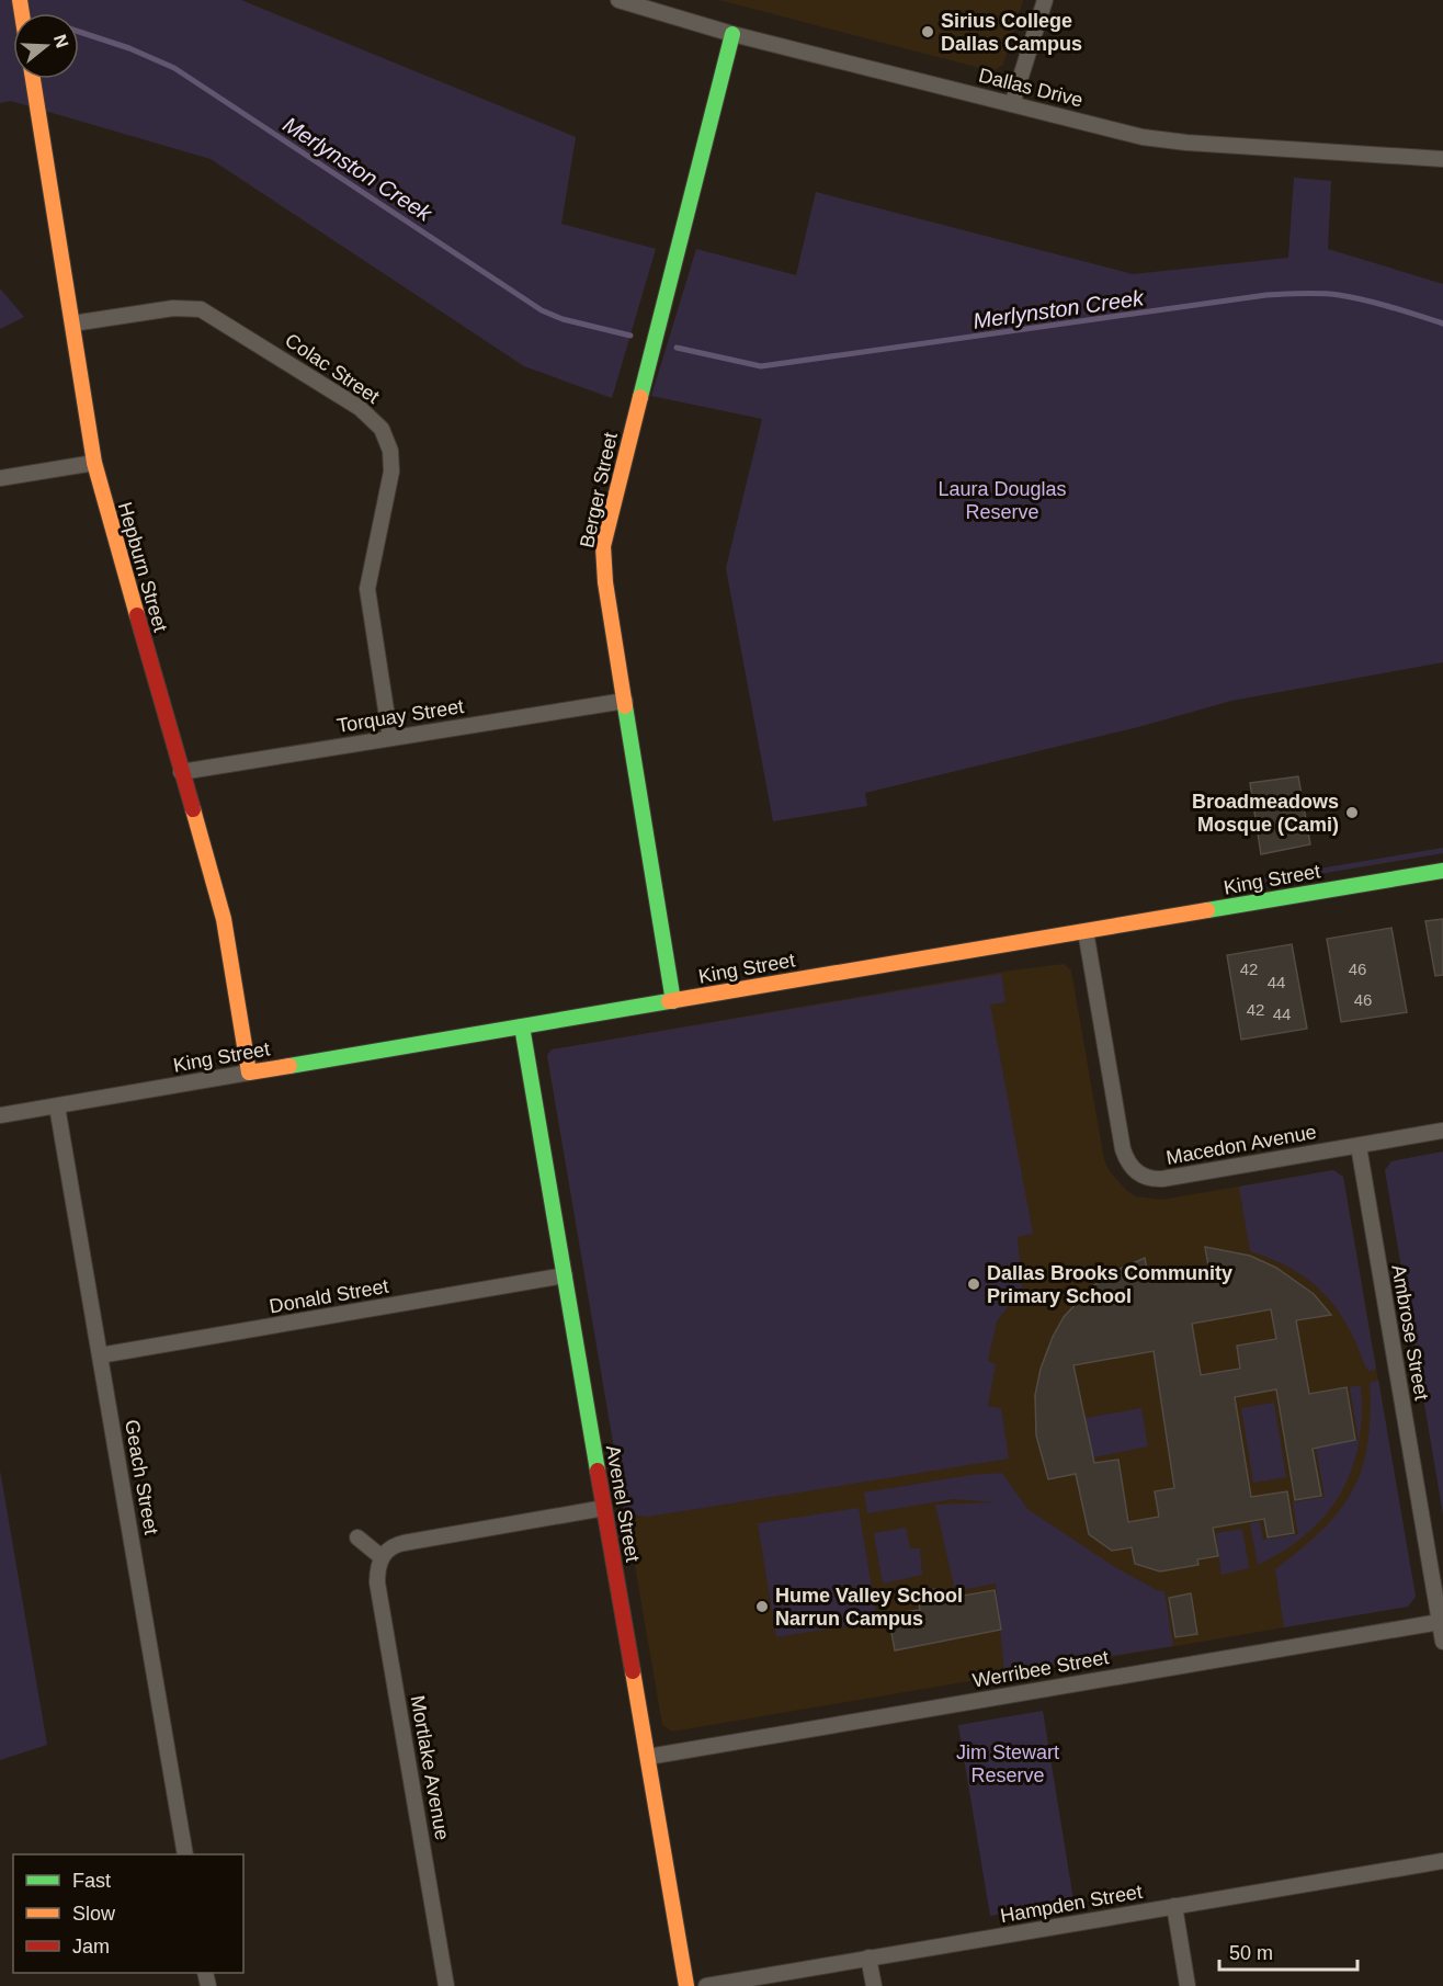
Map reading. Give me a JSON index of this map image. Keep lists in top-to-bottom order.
{
  "streets": {
    "street": [
      "Dallas Drive",
      "Colac Street",
      "Berger Street",
      "Hepburn Street",
      "Torquay Street",
      "King Street",
      "Macedon Avenue",
      "Donald Street",
      "Ambrose Street",
      "Geach Street",
      "Avenel Street",
      "Werribee Street",
      "Mortlake Avenue",
      "Hampden Street"
    ]
  },
  "crossings": [
    ["Dallas Drive", "Berger Street"],
    ["Colac Street", "Hepburn Street"],
    ["Colac Street", "Torquay Street"],
    ["Berger Street", "Torquay Street"],
    ["Berger Street", "King Street"],
    ["Hepburn Street", "Torquay Street"],
    ["Hepburn Street", "King Street"],
    ["King Street", "Macedon Avenue"],
    ["King Street", "Geach Street"],
    ["King Street", "Avenel Street"],
    ["Macedon Avenue", "Ambrose Street"],
    ["Donald Street", "Geach Street"],
    ["Donald Street", "Avenel Street"],
    ["Ambrose Street", "Werribee Street"],
    ["Avenel Street", "Werribee Street"]
  ],
  "water": ["Merlynston Creek"],
  "parks": ["Laura Douglas Reserve", "Jim Stewart Reserve"],
  "places": [
    "Sirius College Dallas Campus",
    "Broadmeadows Mosque (Cami)",
    "Dallas Brooks Community Primary School",
    "Hume Valley School Narrun Campus"
  ],
  "house_numbers": [
    "42",
    "46",
    "44",
    "46",
    "42",
    "44"
  ],
  "legend": ["Fast", "Slow", "Jam"],
  "scale_bar": "50 m",
  "north": "right"
}
